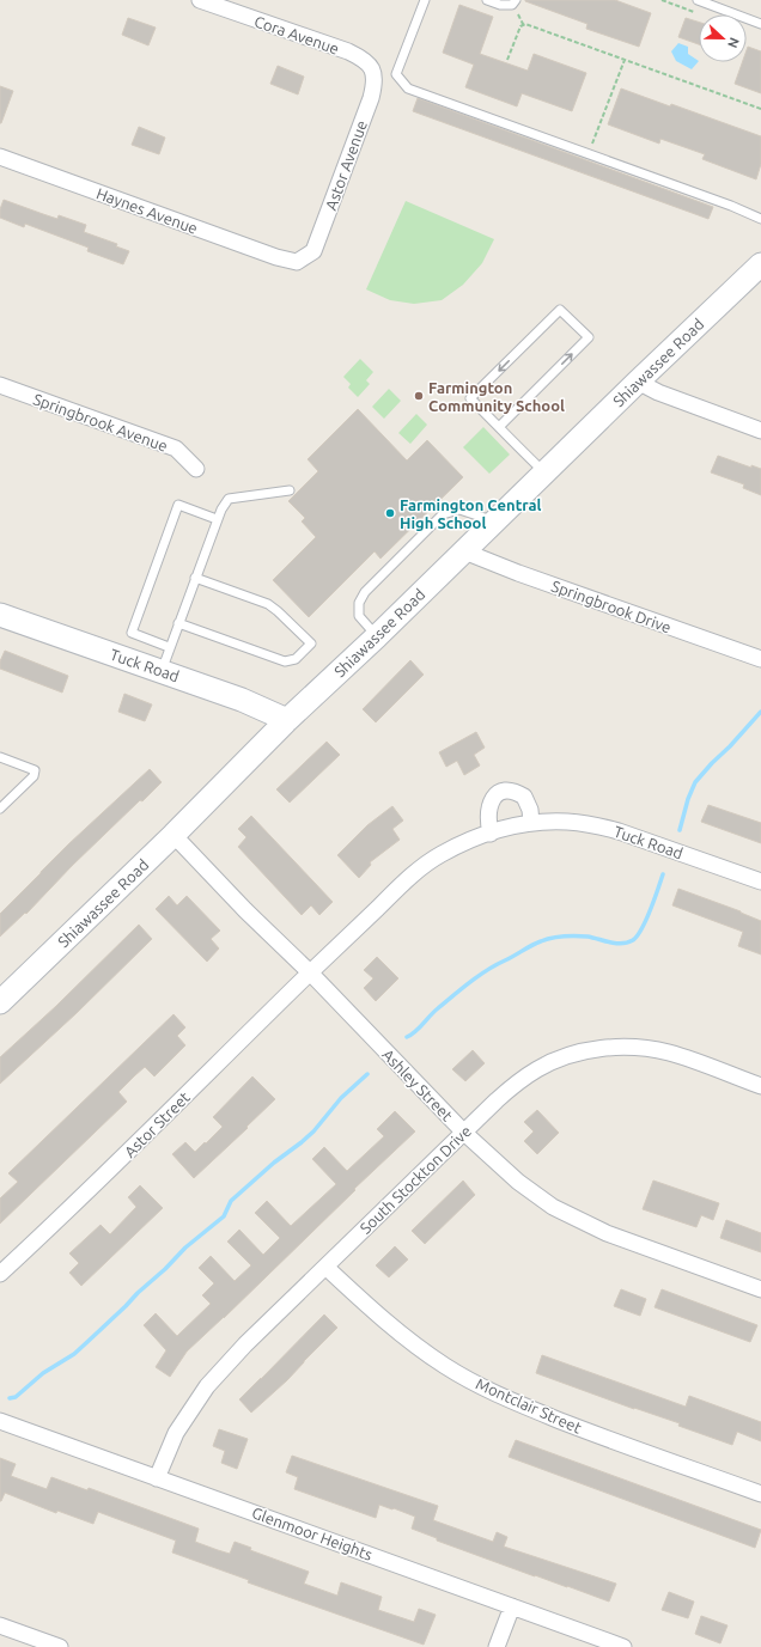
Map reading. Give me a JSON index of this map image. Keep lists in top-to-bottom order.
{
  "streets": {
    "street": [
      "Cora Avenue",
      "Astor Avenue",
      "Haynes Avenue",
      "Shiawassee Road",
      "Springbrook Avenue",
      "Springbrook Drive",
      "Tuck Road",
      "Ashley Street",
      "Astor Street",
      "South Stockton Drive",
      "Montclair Street",
      "Glenmoor Heights"
    ]
  },
  "crossings": [
    ["Cora Avenue", "Astor Avenue"],
    ["Astor Avenue", "Haynes Avenue"],
    ["Shiawassee Road", "Springbrook Drive"],
    ["Shiawassee Road", "Tuck Road"],
    ["Shiawassee Road", "Ashley Street"],
    ["Tuck Road", "Ashley Street"],
    ["Tuck Road", "Astor Street"],
    ["Ashley Street", "Astor Street"],
    ["Ashley Street", "South Stockton Drive"],
    ["South Stockton Drive", "Montclair Street"],
    ["South Stockton Drive", "Glenmoor Heights"]
  ],
  "places": ["Farmington Community School", "Farmington Central High School"],
  "north": "right"
}
